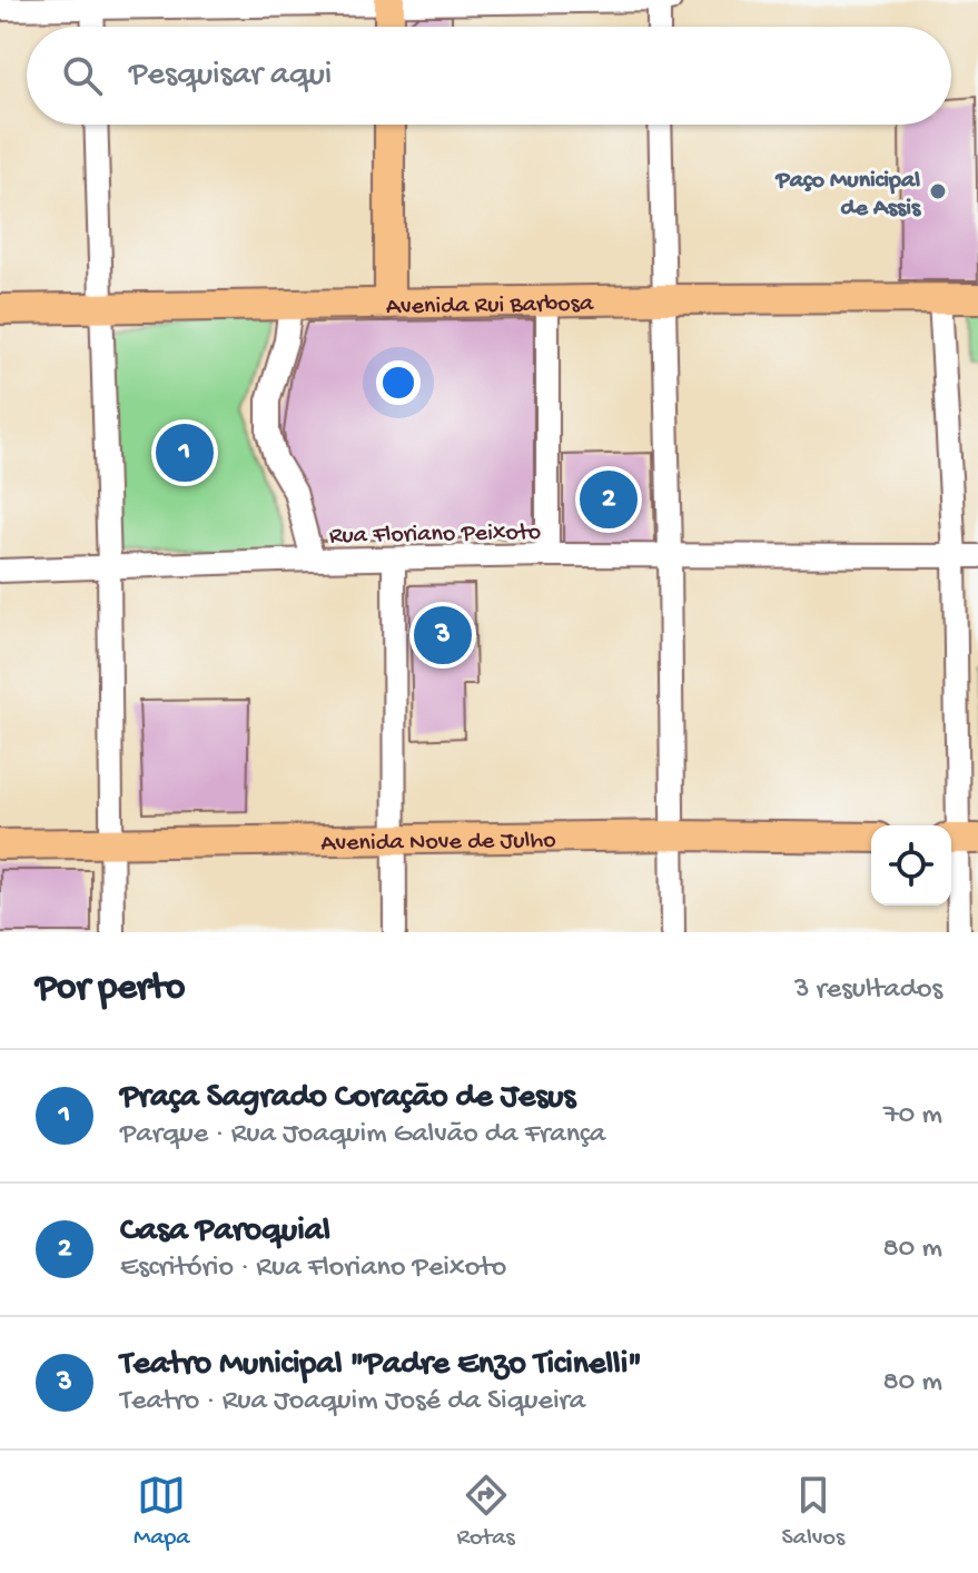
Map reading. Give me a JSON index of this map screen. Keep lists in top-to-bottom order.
{
  "streets": {
    "main road": ["Avenida Rui Barbosa", "Avenida Nove de Julho"],
    "street": ["Rua Floriano Peixoto"]
  },
  "places": ["Paço Municipal de Assis"],
  "page": {
    "search": "Pesquisar aqui",
    "pins": ["1", "2", "3"],
    "heading": ["Por perto", "3 resultados"],
    "list": [
      {
        "mark": "1",
        "name": "Praça Sagrado Coração de Jesus",
        "note": "Parque · Rua Joaquim Galvão da França",
        "value": "70 m"
      },
      {
        "mark": "2",
        "name": "Casa Paroquial",
        "note": "Escritório · Rua Floriano Peixoto",
        "value": "80 m"
      },
      {
        "mark": "3",
        "name": "Teatro Municipal \"Padre Enzo Ticinelli\"",
        "note": "Teatro · Rua Joaquim José da Siqueira",
        "value": "80 m"
      }
    ],
    "nav": ["Mapa", "Rotas", "Salvos"]
  }
}
